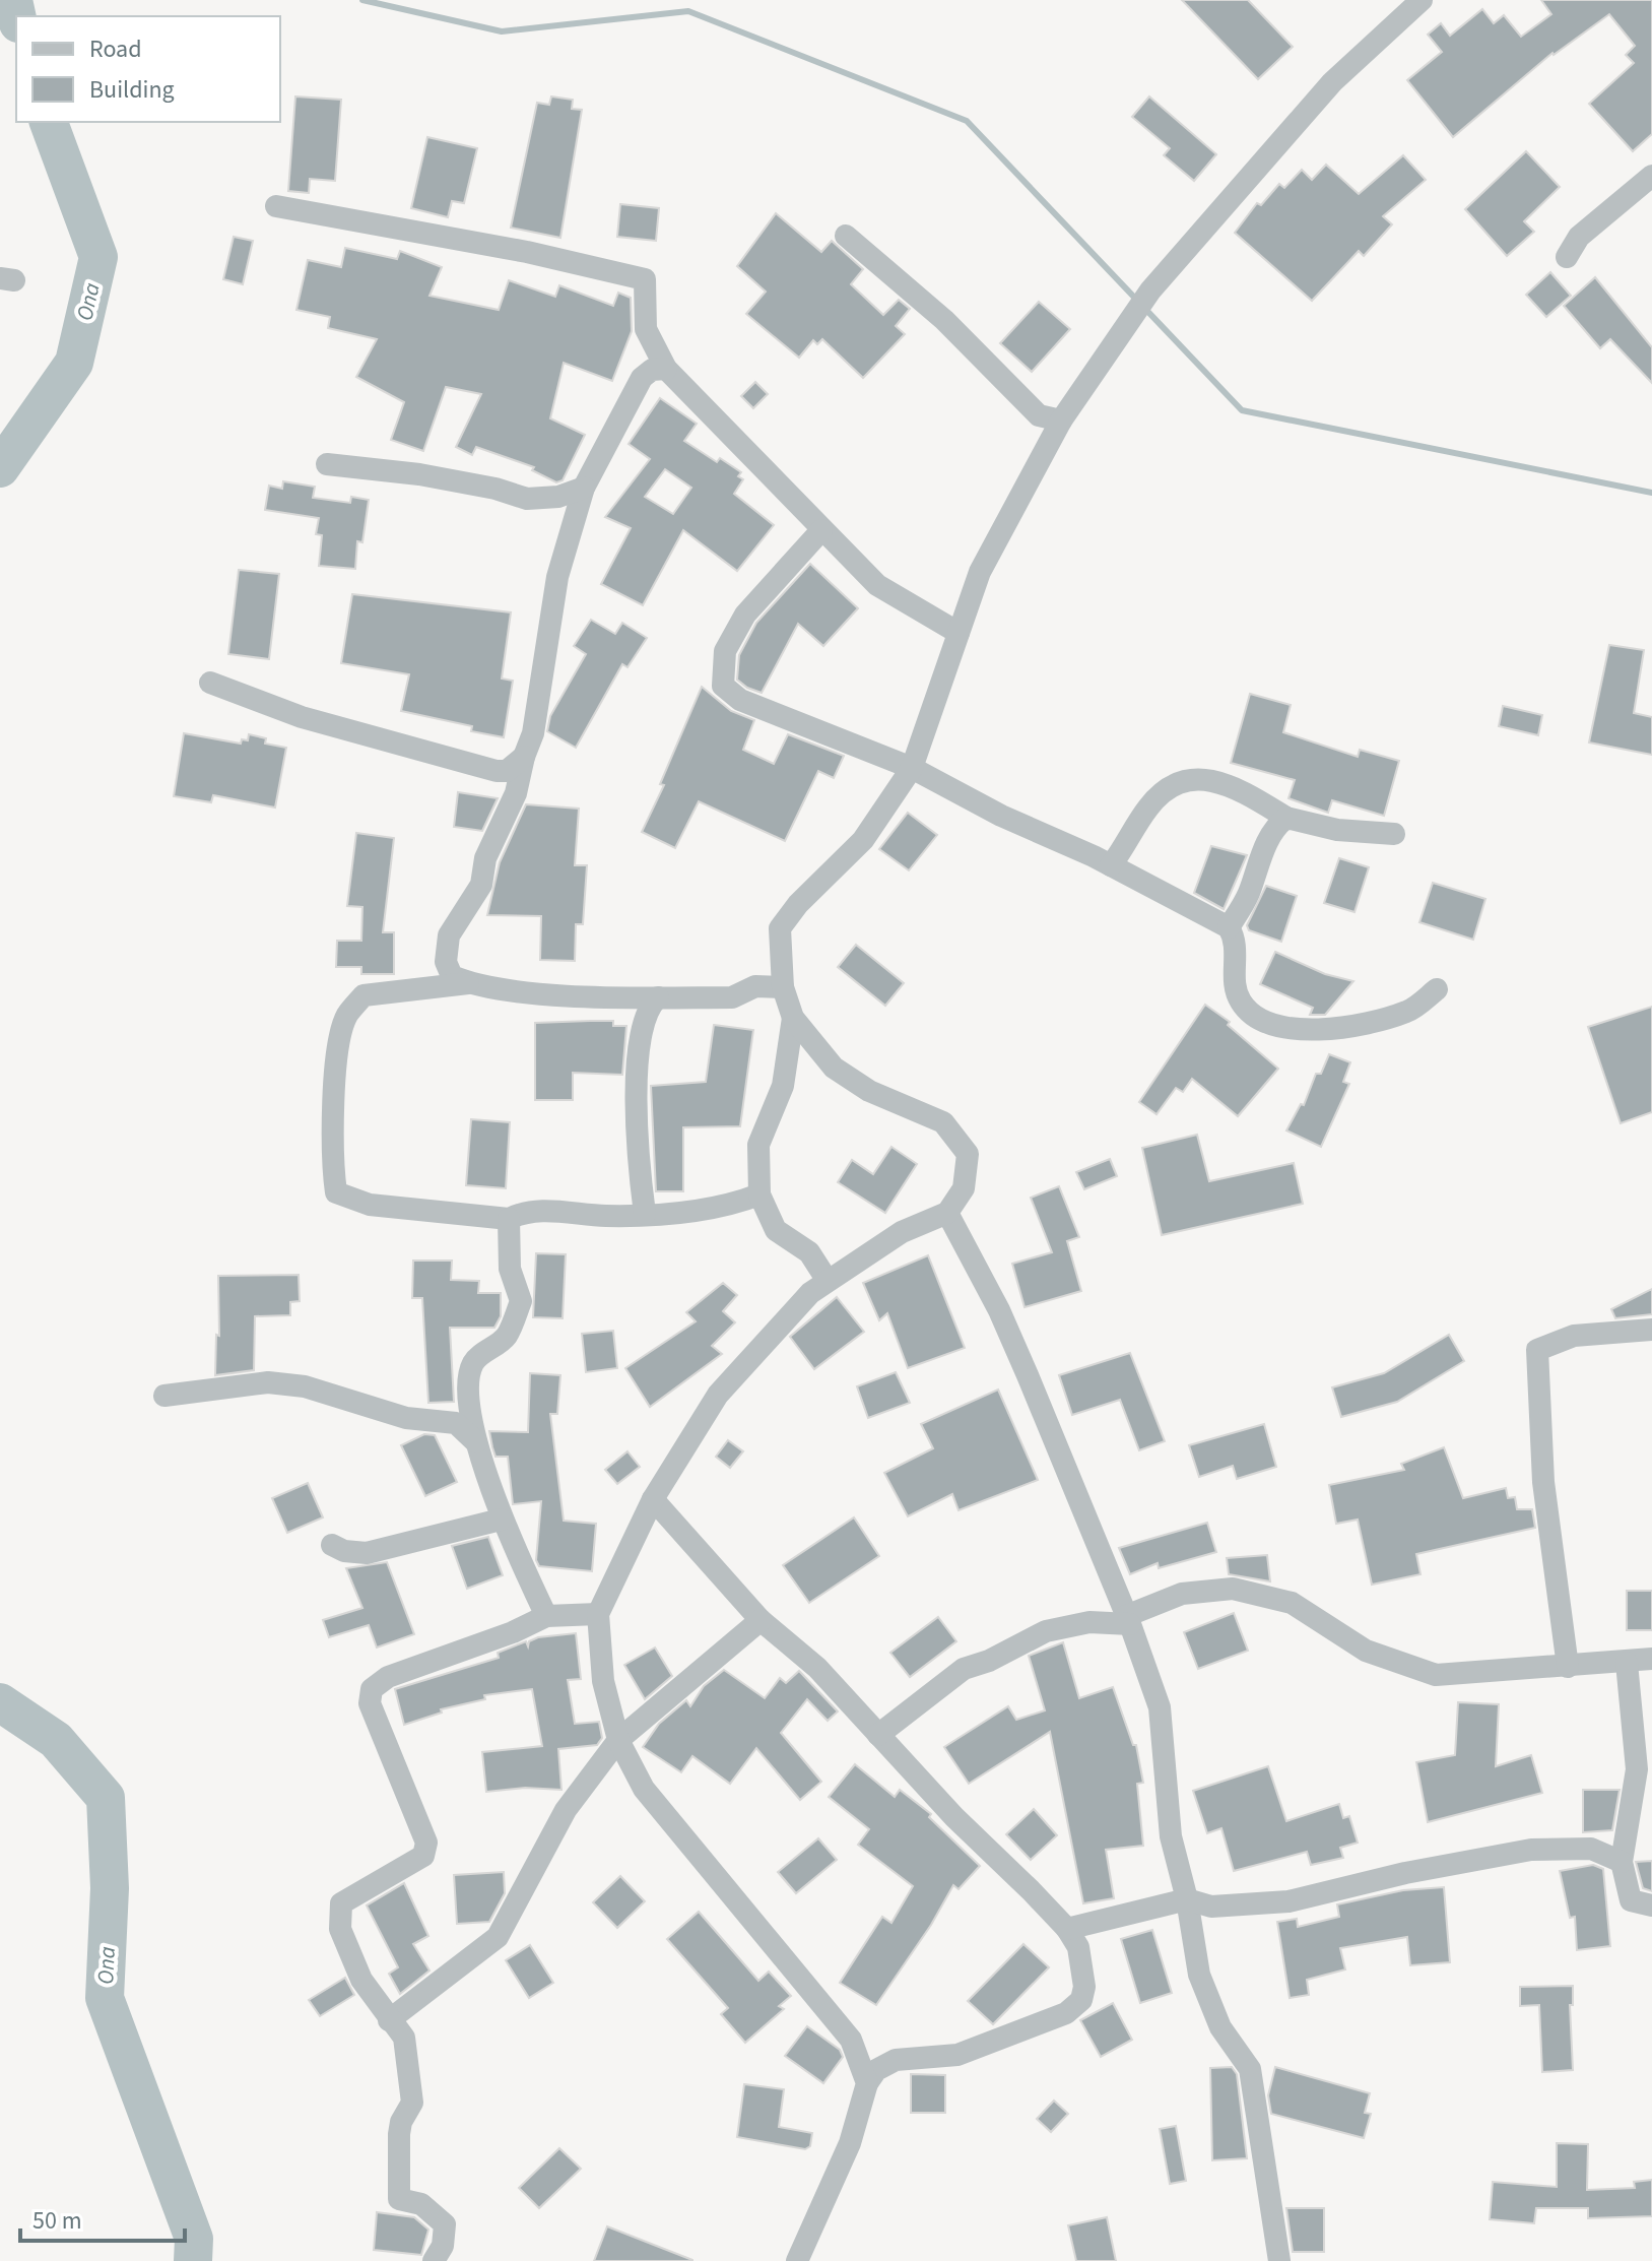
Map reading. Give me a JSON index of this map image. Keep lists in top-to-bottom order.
{
  "water": ["Ona"],
  "legend": ["Road", "Building"],
  "scale_bar": "50 m"
}
